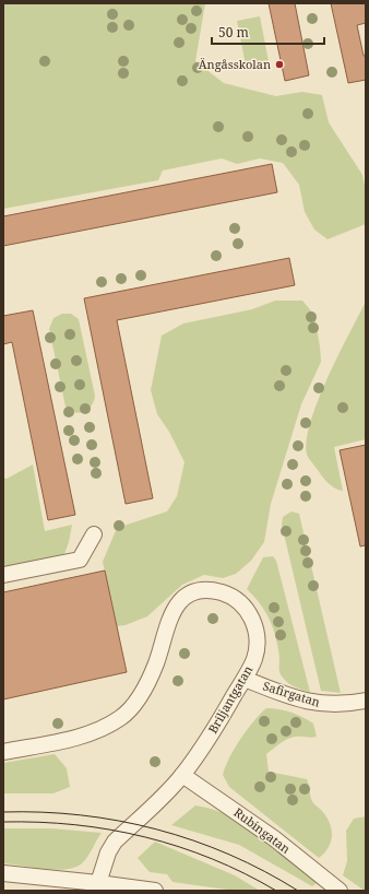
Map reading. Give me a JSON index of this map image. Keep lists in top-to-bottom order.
{
  "streets": {
    "street": ["Safirgatan", "Briljantgatan", "Rubingatan"]
  },
  "crossings": [
    ["Safirgatan", "Briljantgatan"],
    ["Briljantgatan", "Rubingatan"]
  ],
  "places": ["Ängåsskolan"],
  "scale_bar": "50 m"
}
